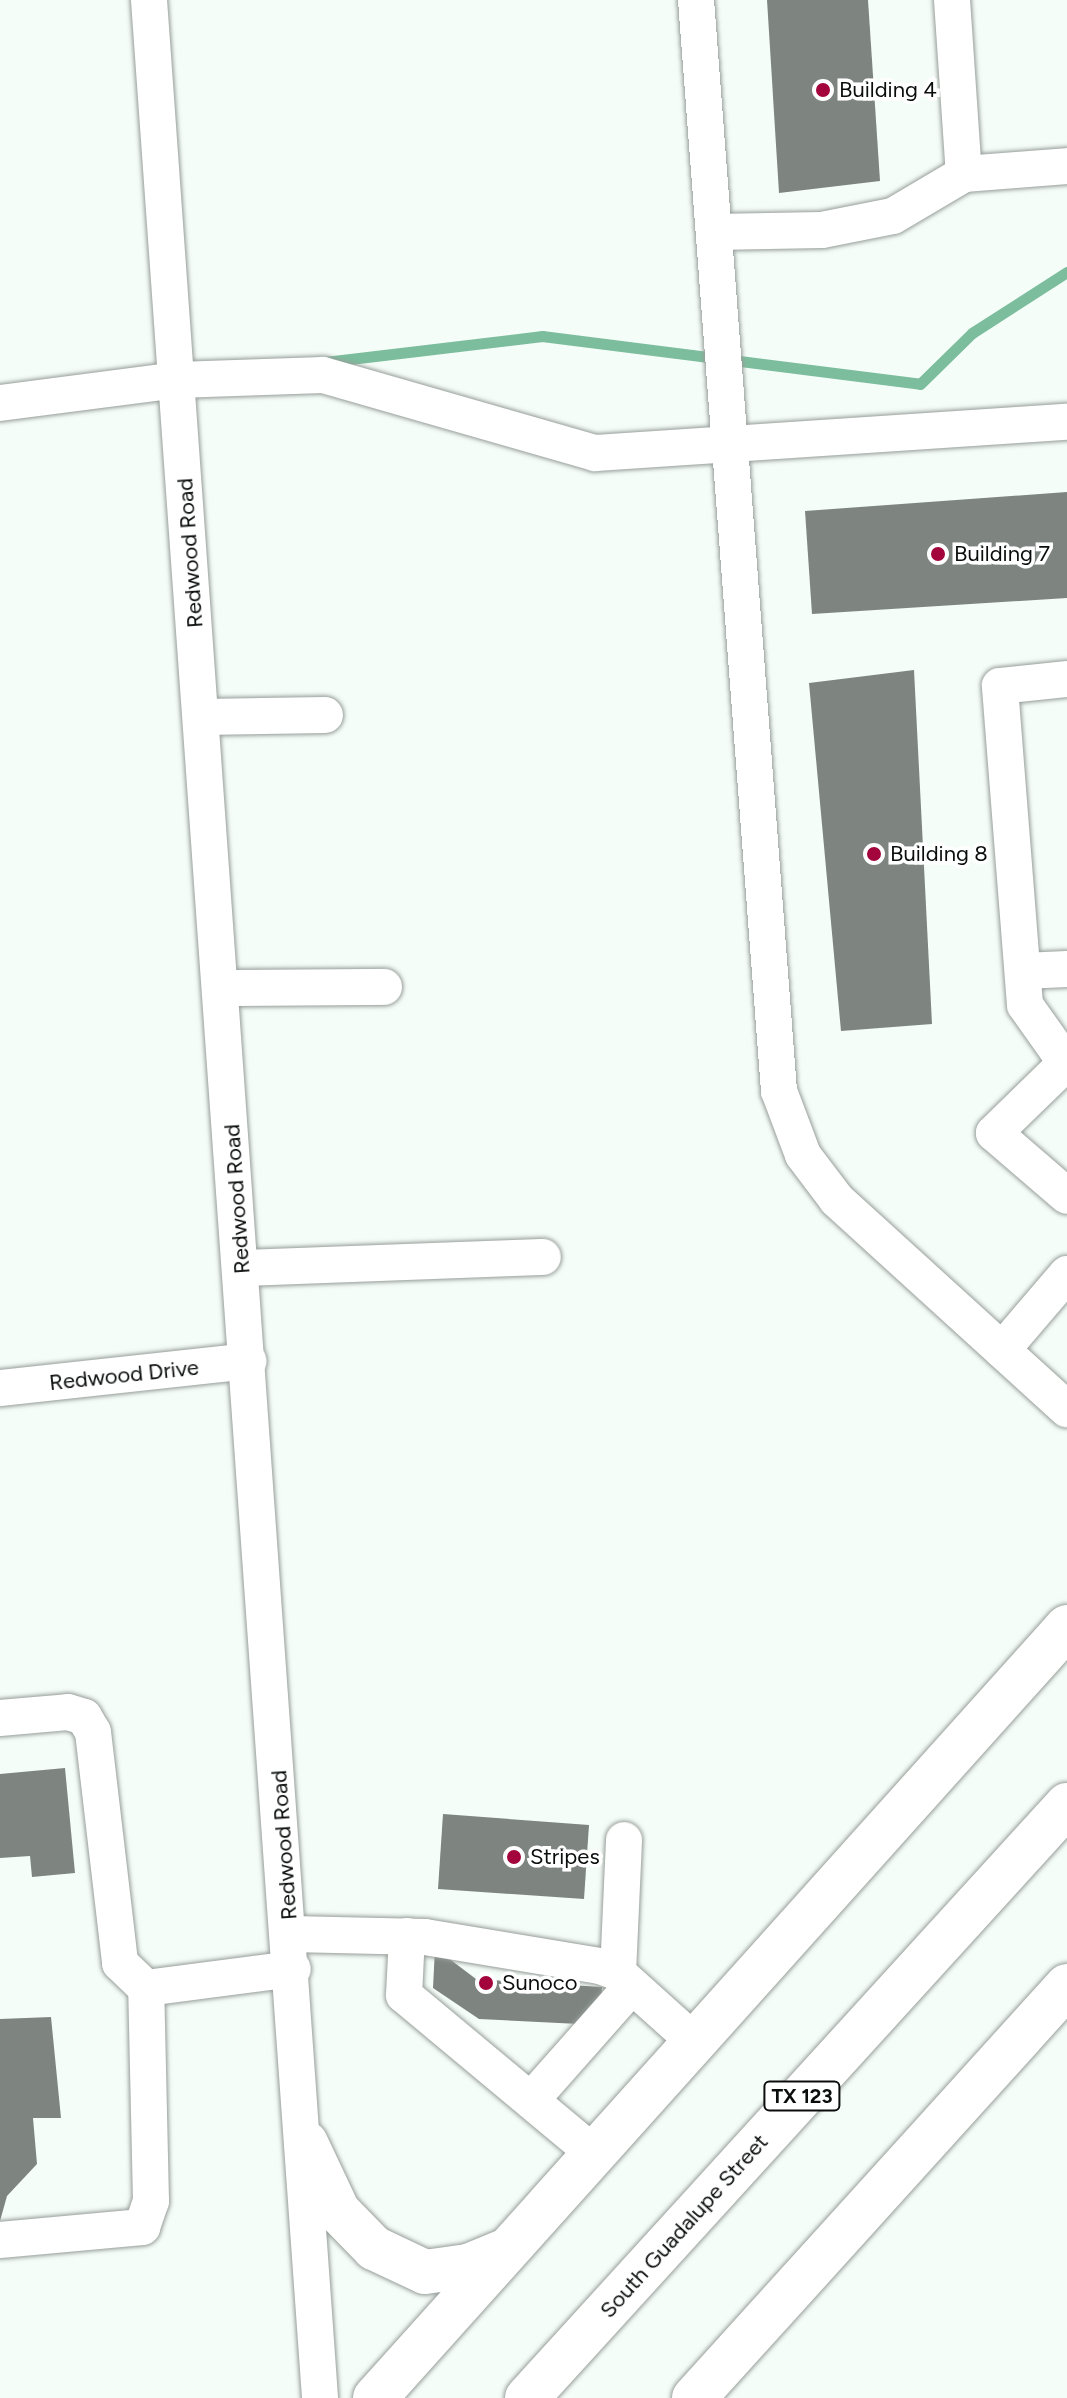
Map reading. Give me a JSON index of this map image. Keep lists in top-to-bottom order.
{
  "streets": {
    "main road": ["TX 123", "South Guadalupe Street"],
    "street": ["Redwood Road", "Redwood Drive"]
  },
  "crossings": [
    ["Redwood Road", "Redwood Drive"]
  ],
  "places": [
    "Building 4",
    "Building 7",
    "Building 8",
    "Stripes",
    "Sunoco"
  ]
}
